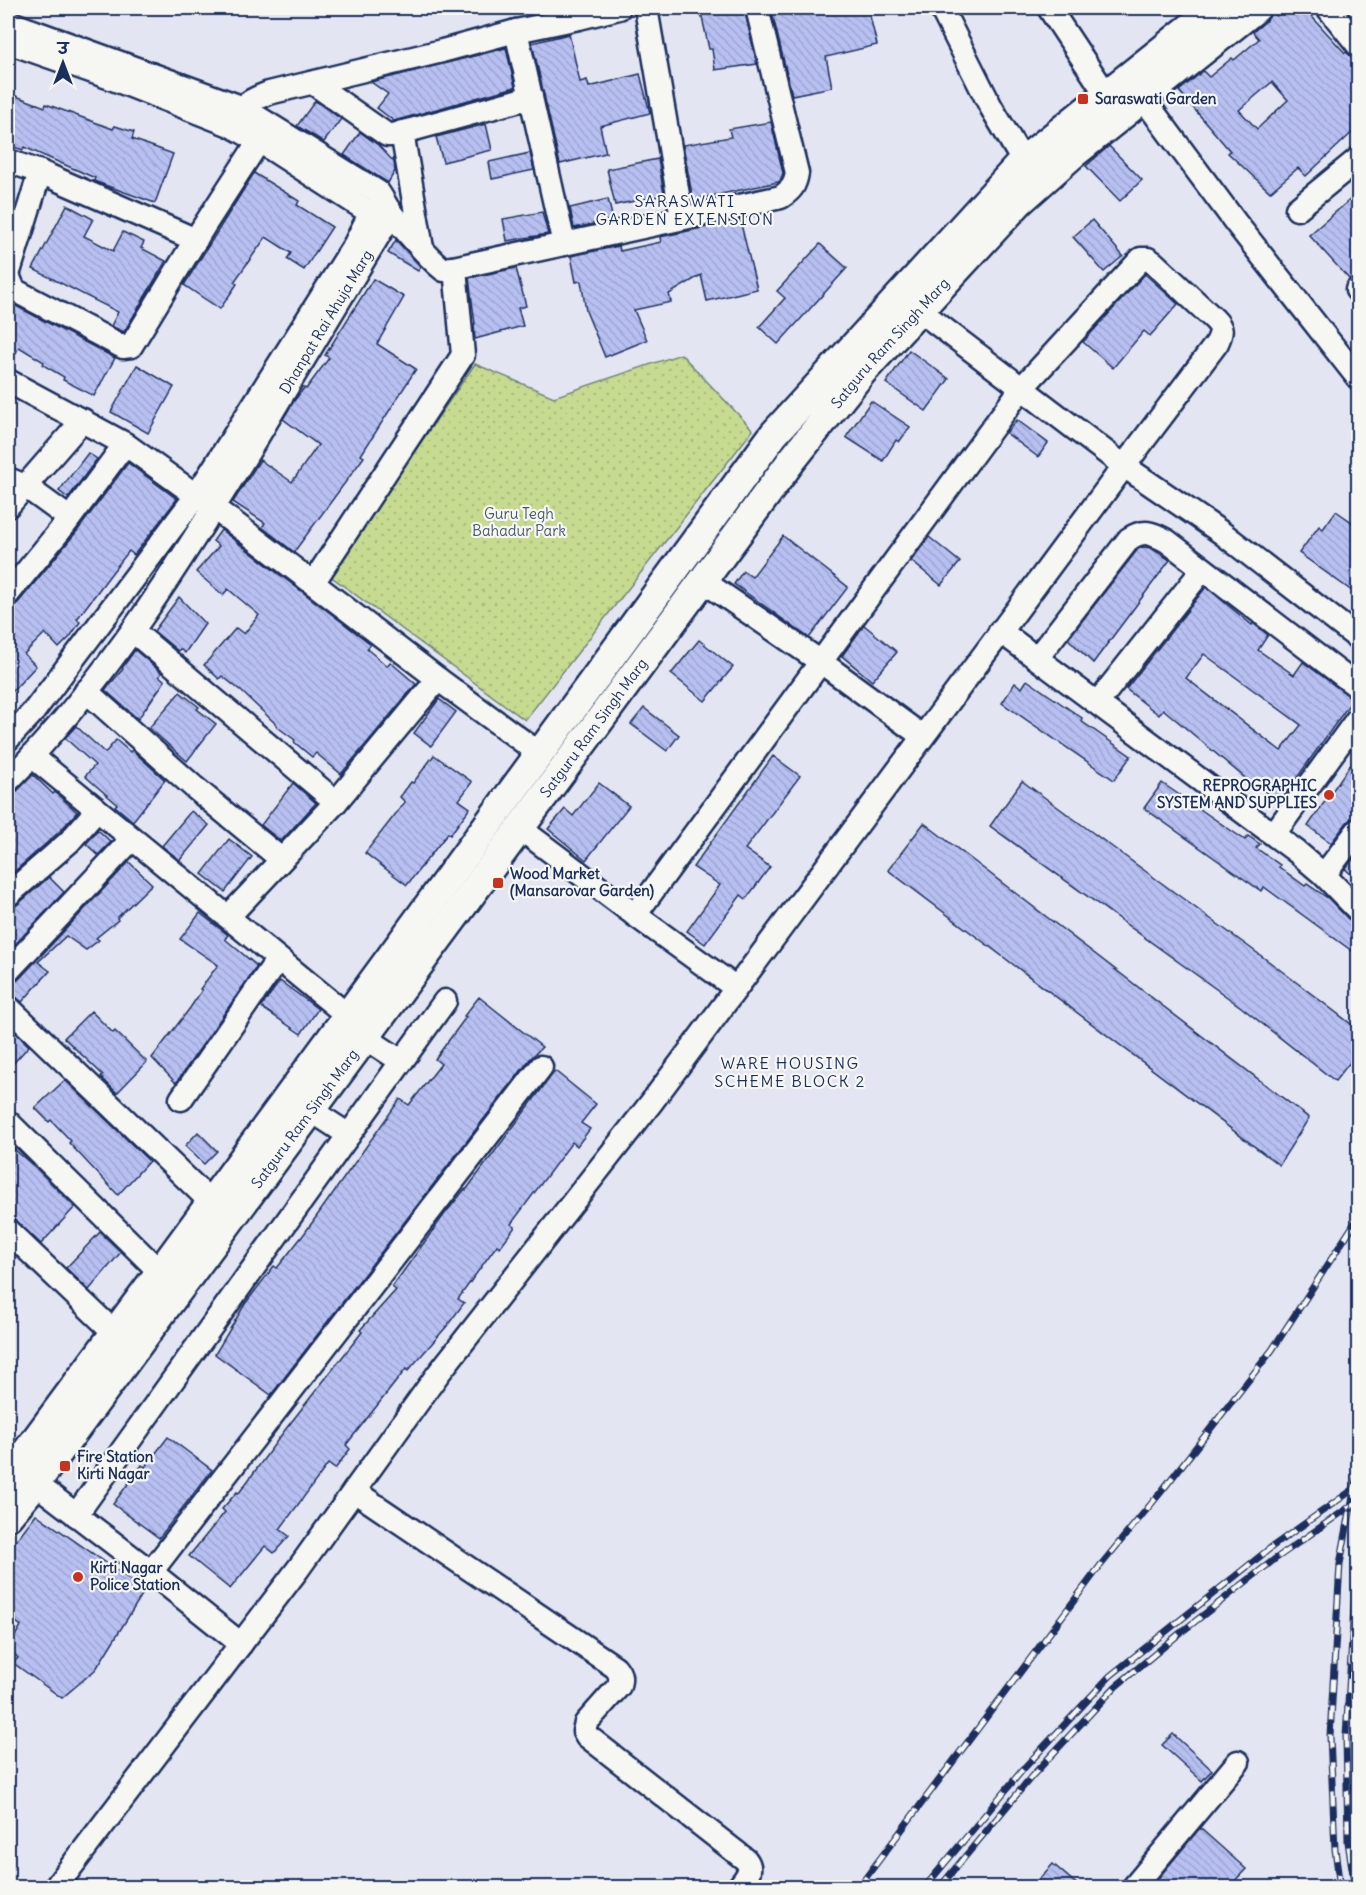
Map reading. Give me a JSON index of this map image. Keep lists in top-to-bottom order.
{
  "streets": {
    "main road": ["Satguru Ram Singh Marg"],
    "street": ["Dhanpat Rai Ahuja Marg"]
  },
  "districts": ["SARASWATI GARDEN EXTENSION", "WARE HOUSING SCHEME BLOCK 2"],
  "parks": ["Guru Tegh Bahadur Park"],
  "places": {
    "transit": ["Saraswati Garden", "Wood Market (Mansarovar Garden)", "Fire Station Kirti Nagar"],
    "other": ["REPROGRAPHIC SYSTEM AND SUPPLIES", "Kirti Nagar Police Station"]
  },
  "north": "top"
}
